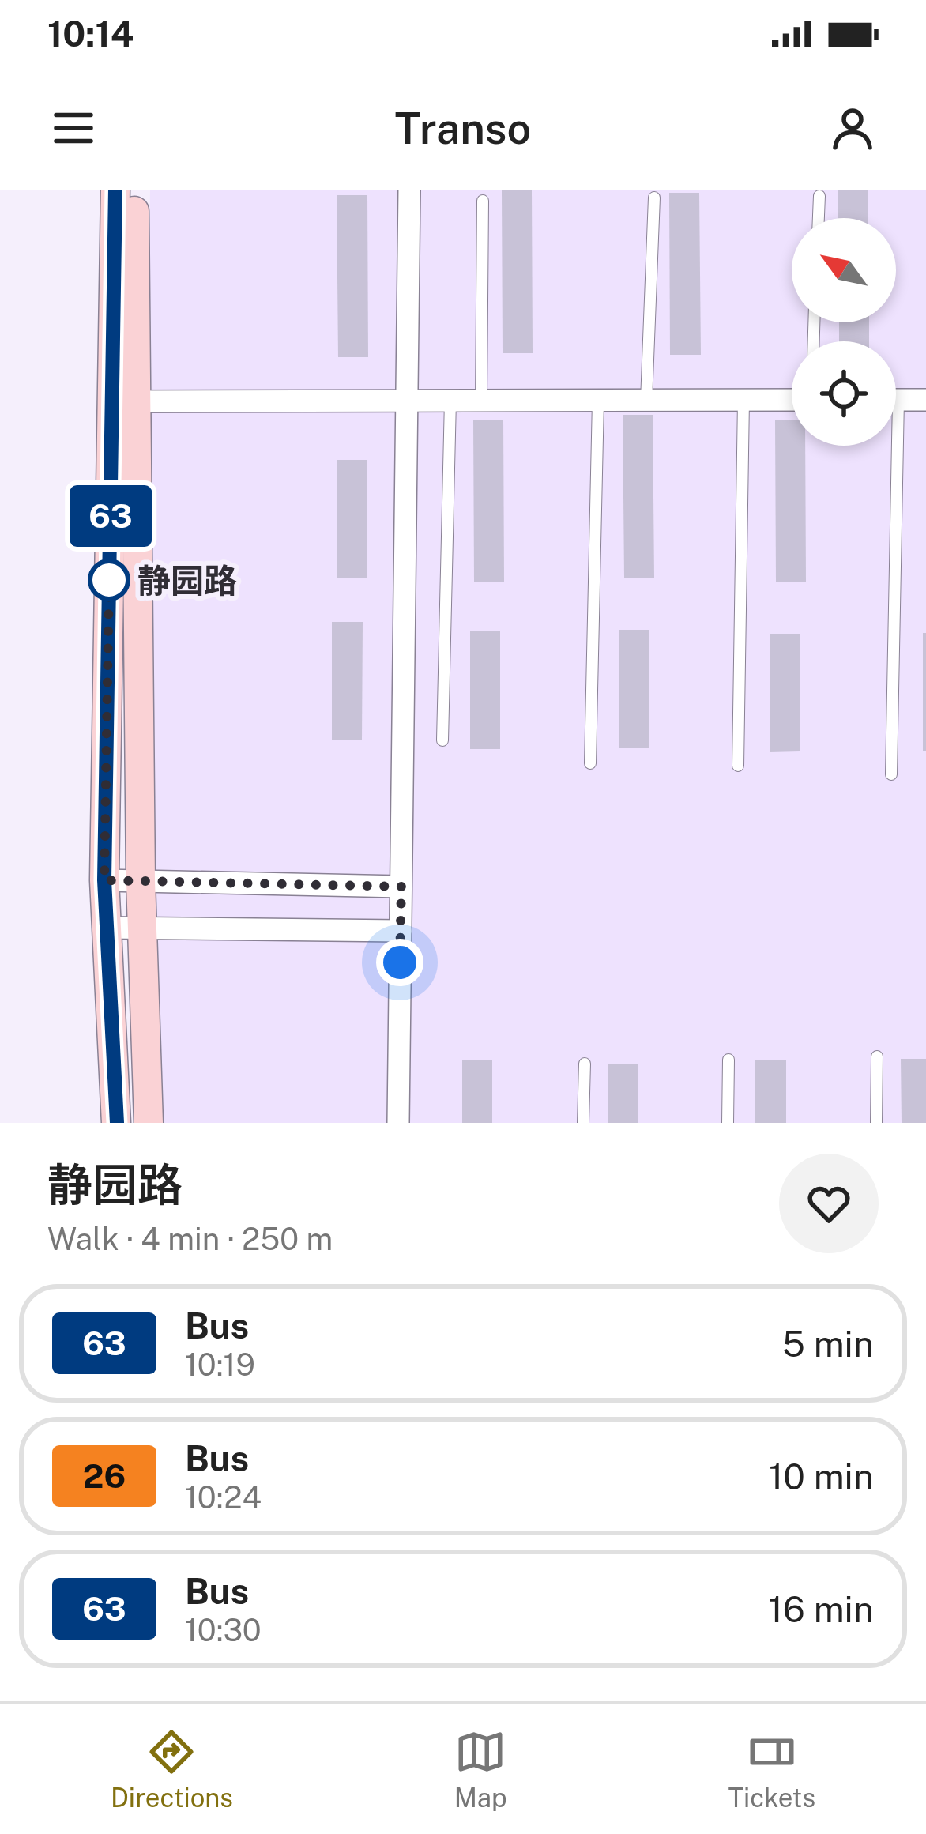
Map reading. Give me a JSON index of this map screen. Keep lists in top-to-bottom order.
{
  "places": ["静园路"],
  "lines": ["bus line 63"],
  "north": "top left",
  "page": {
    "status": "10:14",
    "header": "Transo",
    "on_map": "63",
    "heading": ["静园路", "Walk · 4 min · 250 m"],
    "list": [
      {
        "mark": "63",
        "name": "Bus",
        "note": "10:19",
        "value": "5 min"
      },
      {
        "mark": "26",
        "name": "Bus",
        "note": "10:24",
        "value": "10 min"
      },
      {
        "mark": "63",
        "name": "Bus",
        "note": "10:30",
        "value": "16 min"
      }
    ],
    "tabs": ["Directions", "Map", "Tickets"]
  }
}
